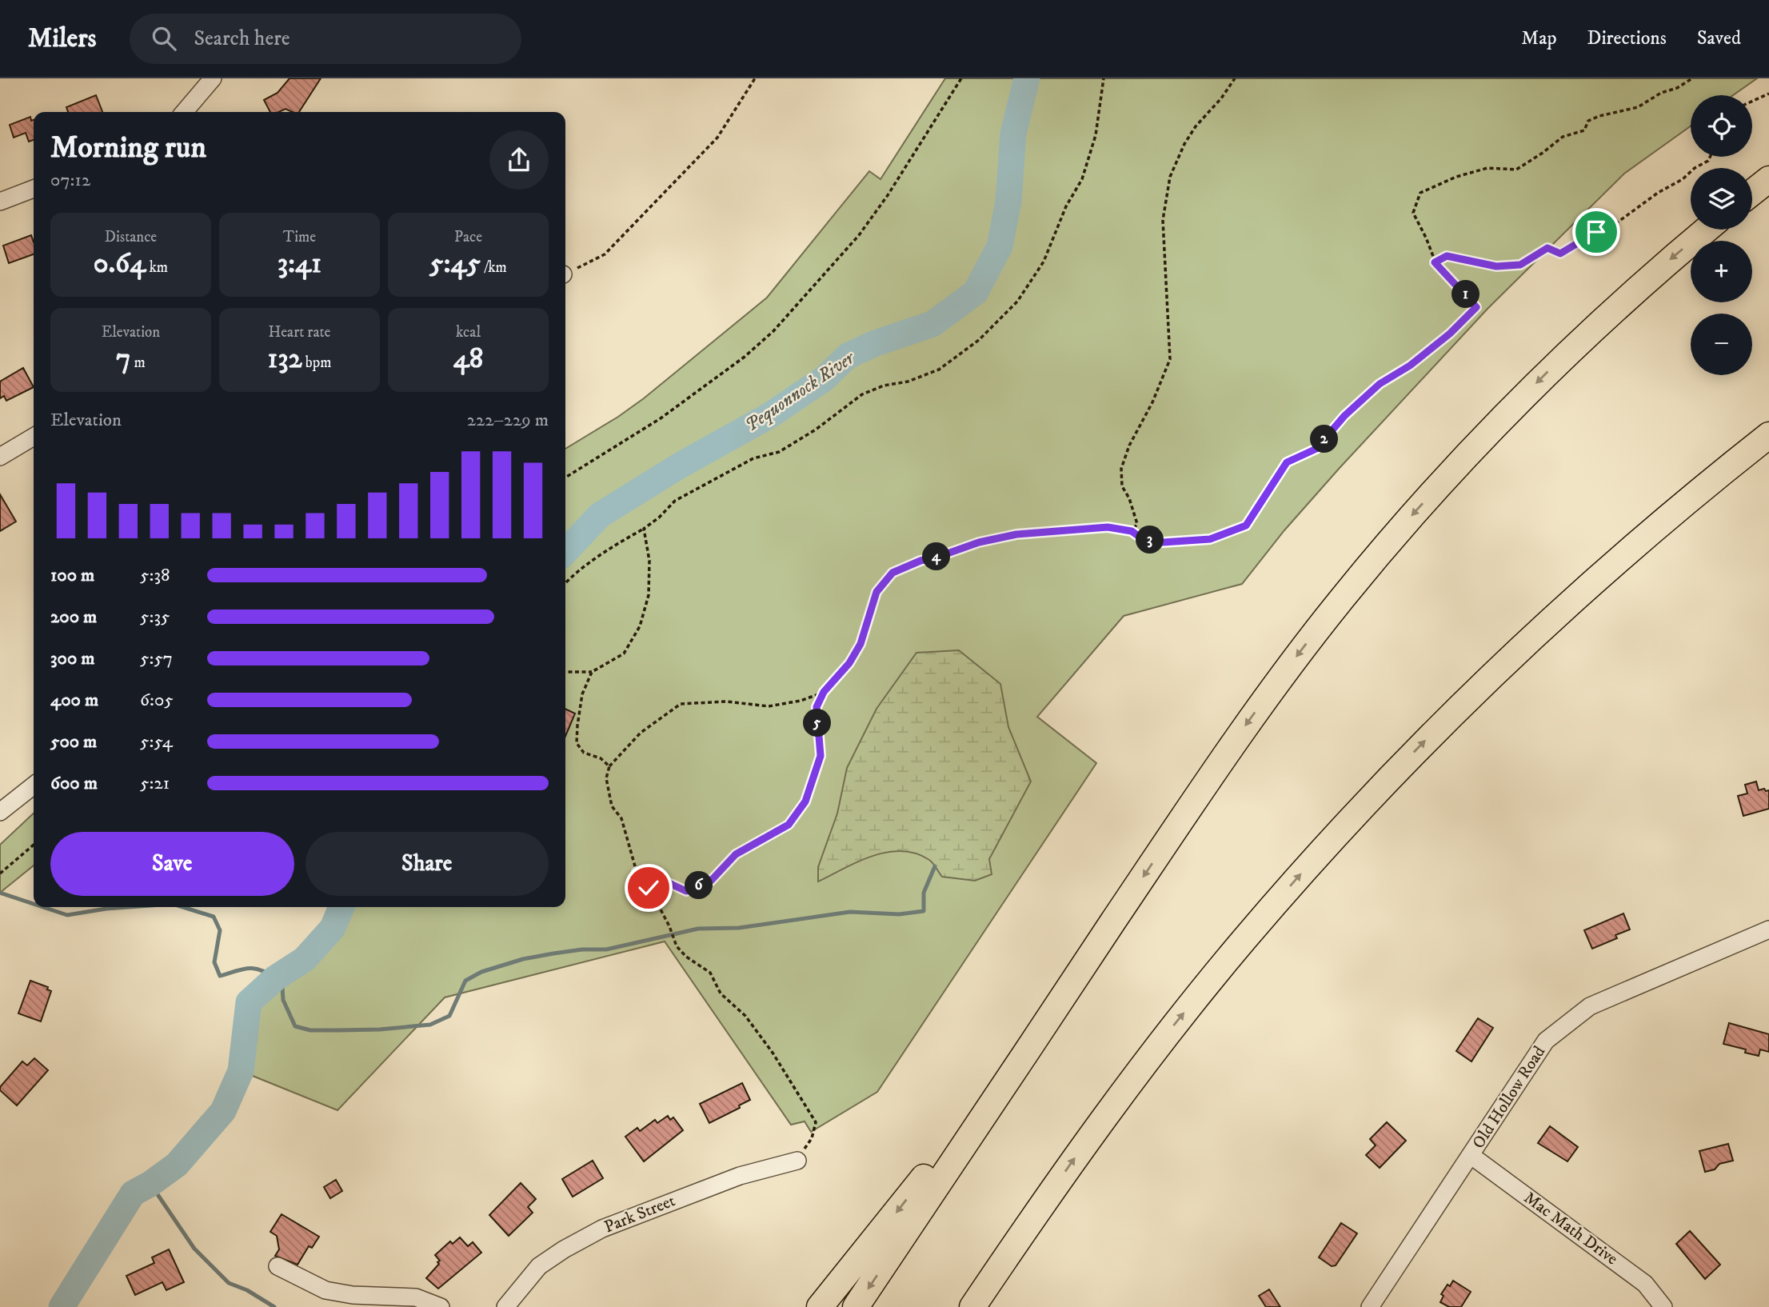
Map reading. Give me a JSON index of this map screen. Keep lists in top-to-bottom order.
{
  "streets": {
    "street": ["Old Hollow Road", "Park Street", "Mac Math Drive"]
  },
  "crossings": [
    ["Old Hollow Road", "Mac Math Drive"]
  ],
  "water": ["Pequonnock River"],
  "page": {
    "header": "Milers",
    "search": "Search here",
    "nav": ["Map", "Directions", "Saved"],
    "map_buttons": ["+", "−"],
    "heading": ["Morning run", "07:12"],
    "stats": [
      ["Distance", "0.64 km"],
      ["Time", "3:41"],
      ["Pace", "5:45 /km"],
      ["Elevation", "7 m"],
      ["Heart rate", "132 bpm"],
      ["kcal", "48"]
    ],
    "pins": [
      "1",
      "2",
      "3",
      "4",
      "5",
      "6"
    ],
    "chart": ["Elevation", "222–229 m"],
    "list": [
      {
        "name": "100 m",
        "note": "5:38"
      },
      {
        "name": "200 m",
        "note": "5:35"
      },
      {
        "name": "300 m",
        "note": "5:57"
      },
      {
        "name": "400 m",
        "note": "6:05"
      },
      {
        "name": "500 m",
        "note": "5:54"
      },
      {
        "name": "600 m",
        "note": "5:21"
      }
    ],
    "buttons": ["Save", "Share"]
  }
}
